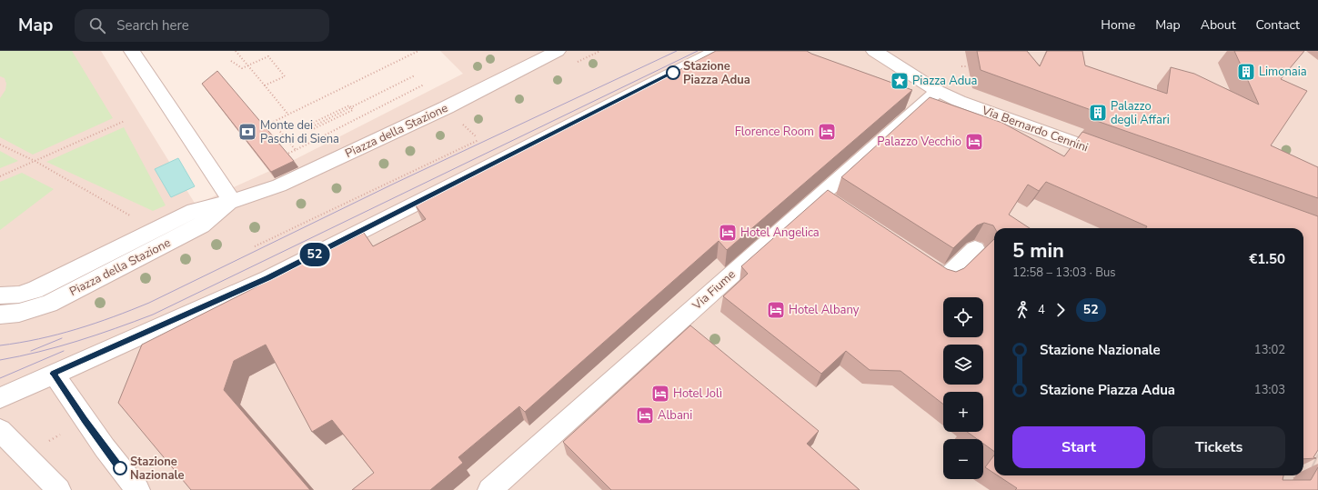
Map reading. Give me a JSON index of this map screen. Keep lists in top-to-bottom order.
{
  "streets": {
    "street": ["Via Bernardo Cennini", "Piazza della Stazione", "Via Fiume"]
  },
  "crossings": [
    ["Via Bernardo Cennini", "Via Fiume"]
  ],
  "places": {
    "building": ["Limonaia", "Palazzo degli Affari"],
    "other": ["Stazione Piazza Adua", "Stazione Nazionale"],
    "place": ["Piazza Adua"],
    "bank": ["Monte dei Paschi di Siena"],
    "hotel": [
      "Florence Room",
      "Palazzo Vecchio",
      "Hotel Angelica",
      "Hotel Albany",
      "Hotel Jolì",
      "Albani"
    ]
  },
  "lines": ["bus line 52"],
  "page": {
    "header": "Map",
    "search": "Search here",
    "nav": [
      "Home",
      "Map",
      "About",
      "Contact"
    ],
    "on_map": "52",
    "heading": ["5 min", "12:58 – 13:03 · Bus", "€1.50"],
    "legs": ["4", "52"],
    "map_buttons": ["+", "−"],
    "list": [
      {
        "name": "Stazione Nazionale",
        "value": "13:02"
      },
      {
        "name": "Stazione Piazza Adua",
        "value": "13:03"
      }
    ],
    "buttons": ["Start", "Tickets"]
  }
}
